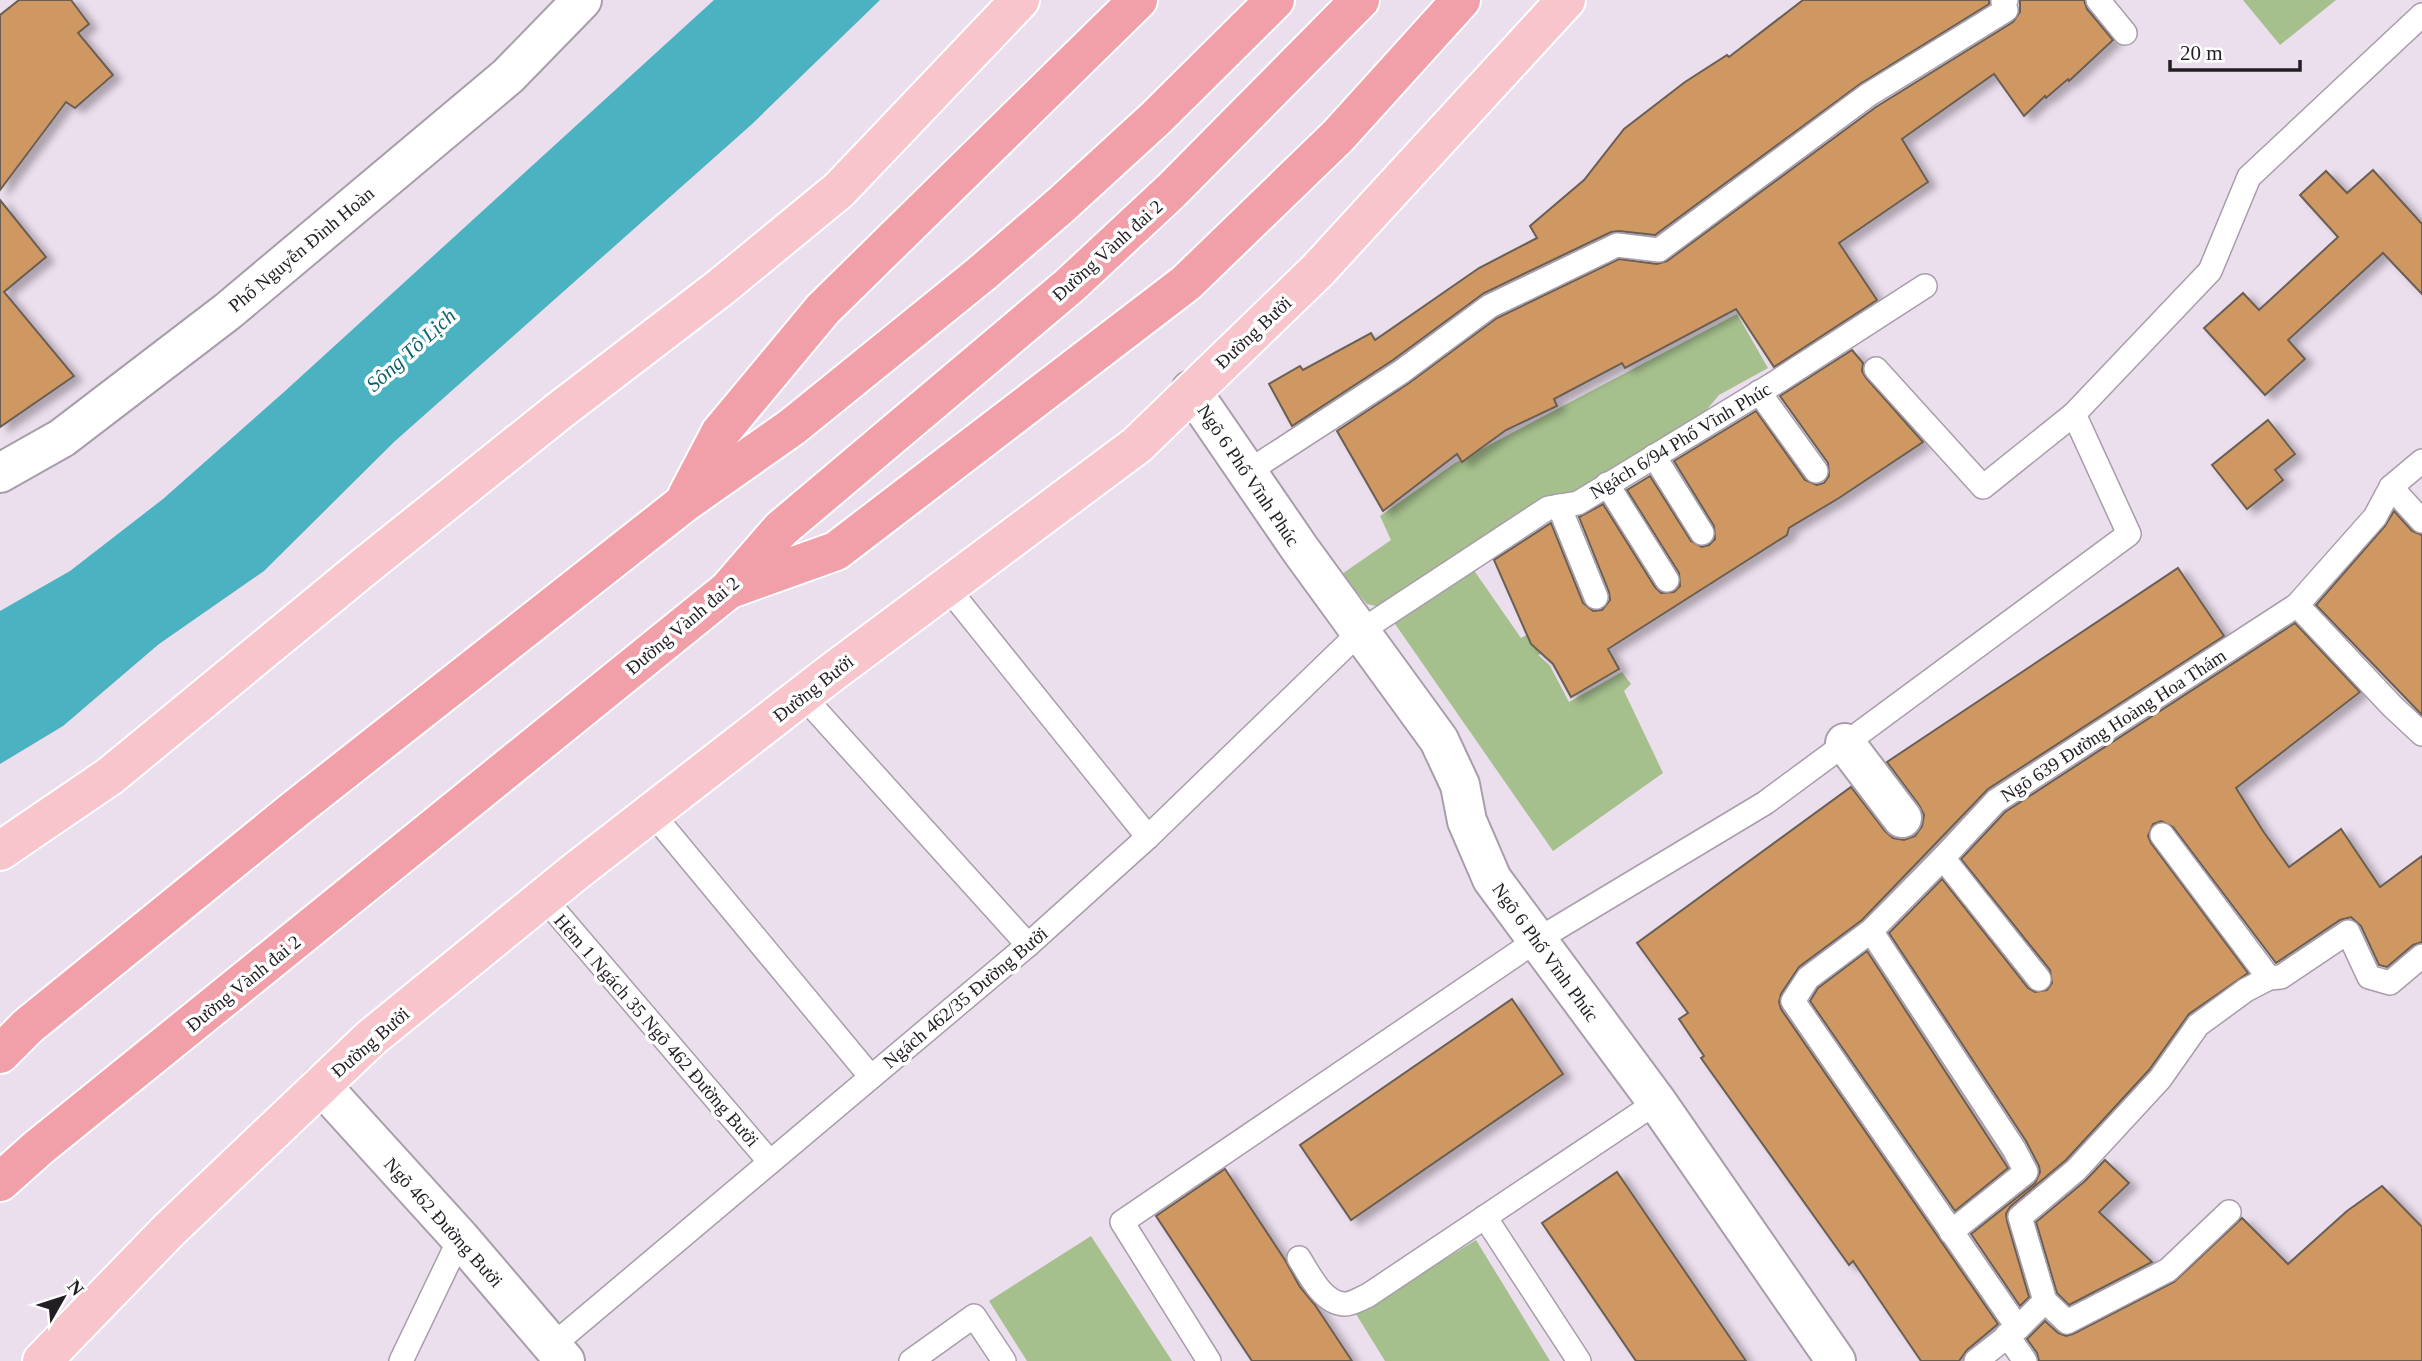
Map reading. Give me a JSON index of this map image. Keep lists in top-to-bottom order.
{
  "streets": {
    "highway": ["Đường Vành đai 2"],
    "main road": ["Đường Bưởi"],
    "street": ["Phố Nguyễn Đình Hoàn", "Ngõ 6 Phố Vĩnh Phúc", "Ngõ 462 Đường Bưởi"],
    "lane": [
      "Ngách 6/94 Phố Vĩnh Phúc",
      "Ngõ 639 Đường Hoàng Hoa Thám",
      "Ngách 462/35 Đường Bưởi",
      "Hẻm 1 Ngách 35 Ngõ 462 Đường Bưởi"
    ]
  },
  "crossings": [
    ["Đường Bưởi", "Ngõ 6 Phố Vĩnh Phúc"],
    ["Đường Bưởi", "Hẻm 1 Ngách 35 Ngõ 462 Đường Bưởi"],
    ["Đường Bưởi", "Ngõ 462 Đường Bưởi"],
    ["Ngách 6/94 Phố Vĩnh Phúc", "Ngõ 6 Phố Vĩnh Phúc"],
    ["Ngách 6/94 Phố Vĩnh Phúc", "Ngách 462/35 Đường Bưởi"],
    ["Ngõ 6 Phố Vĩnh Phúc", "Ngách 462/35 Đường Bưởi"],
    ["Ngách 462/35 Đường Bưởi", "Hẻm 1 Ngách 35 Ngõ 462 Đường Bưởi"],
    ["Ngách 462/35 Đường Bưởi", "Ngõ 462 Đường Bưởi"]
  ],
  "water": ["Sông Tô Lịch"],
  "scale_bar": "20 m",
  "north": "top right"
}
